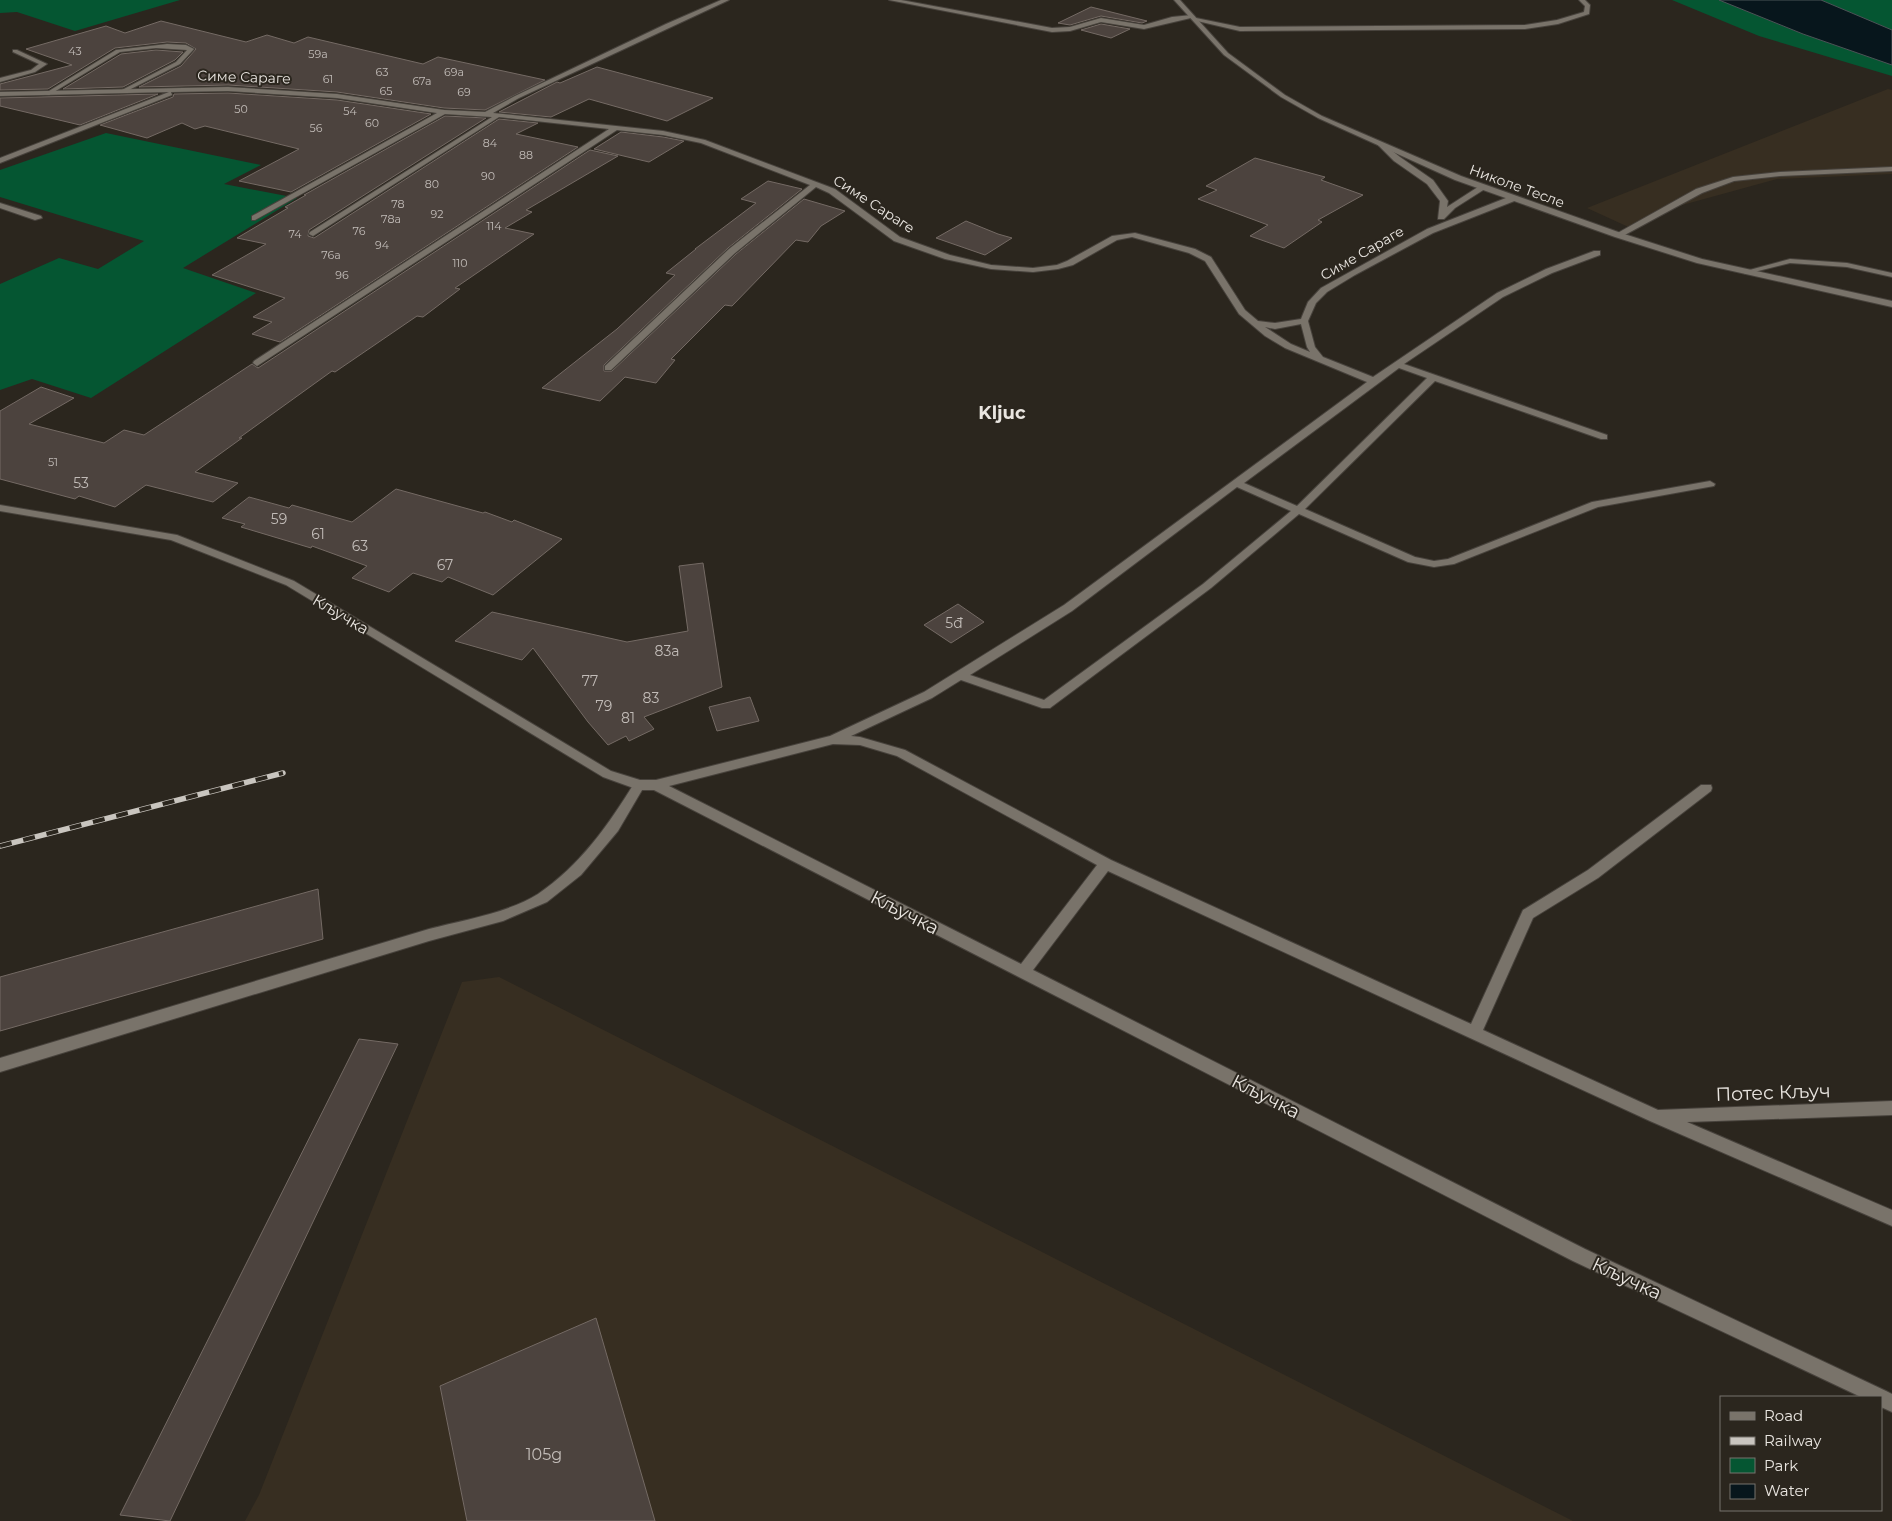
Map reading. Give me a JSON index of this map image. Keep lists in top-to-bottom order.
{
  "streets": {
    "street": [
      "Симе Сараге",
      "Николе Тесле",
      "Кључка",
      "Потес Кључ"
    ]
  },
  "crossings": [
    ["Симе Сараге", "Николе Тесле"],
    ["Кључка", "Потес Кључ"]
  ],
  "districts": ["Kljuc"],
  "house_numbers": [
    "43",
    "59a",
    "63",
    "69a",
    "61",
    "67a",
    "65",
    "69",
    "50",
    "54",
    "60",
    "56",
    "84",
    "88",
    "90",
    "80",
    "78",
    "92",
    "78a",
    "114",
    "76",
    "74",
    "94",
    "76a",
    "110",
    "96",
    "51",
    "53",
    "59",
    "61",
    "63",
    "67",
    "5đ",
    "83a",
    "77",
    "83",
    "79",
    "81",
    "105g"
  ],
  "legend": [
    "Road",
    "Railway",
    "Park",
    "Water"
  ]
}
